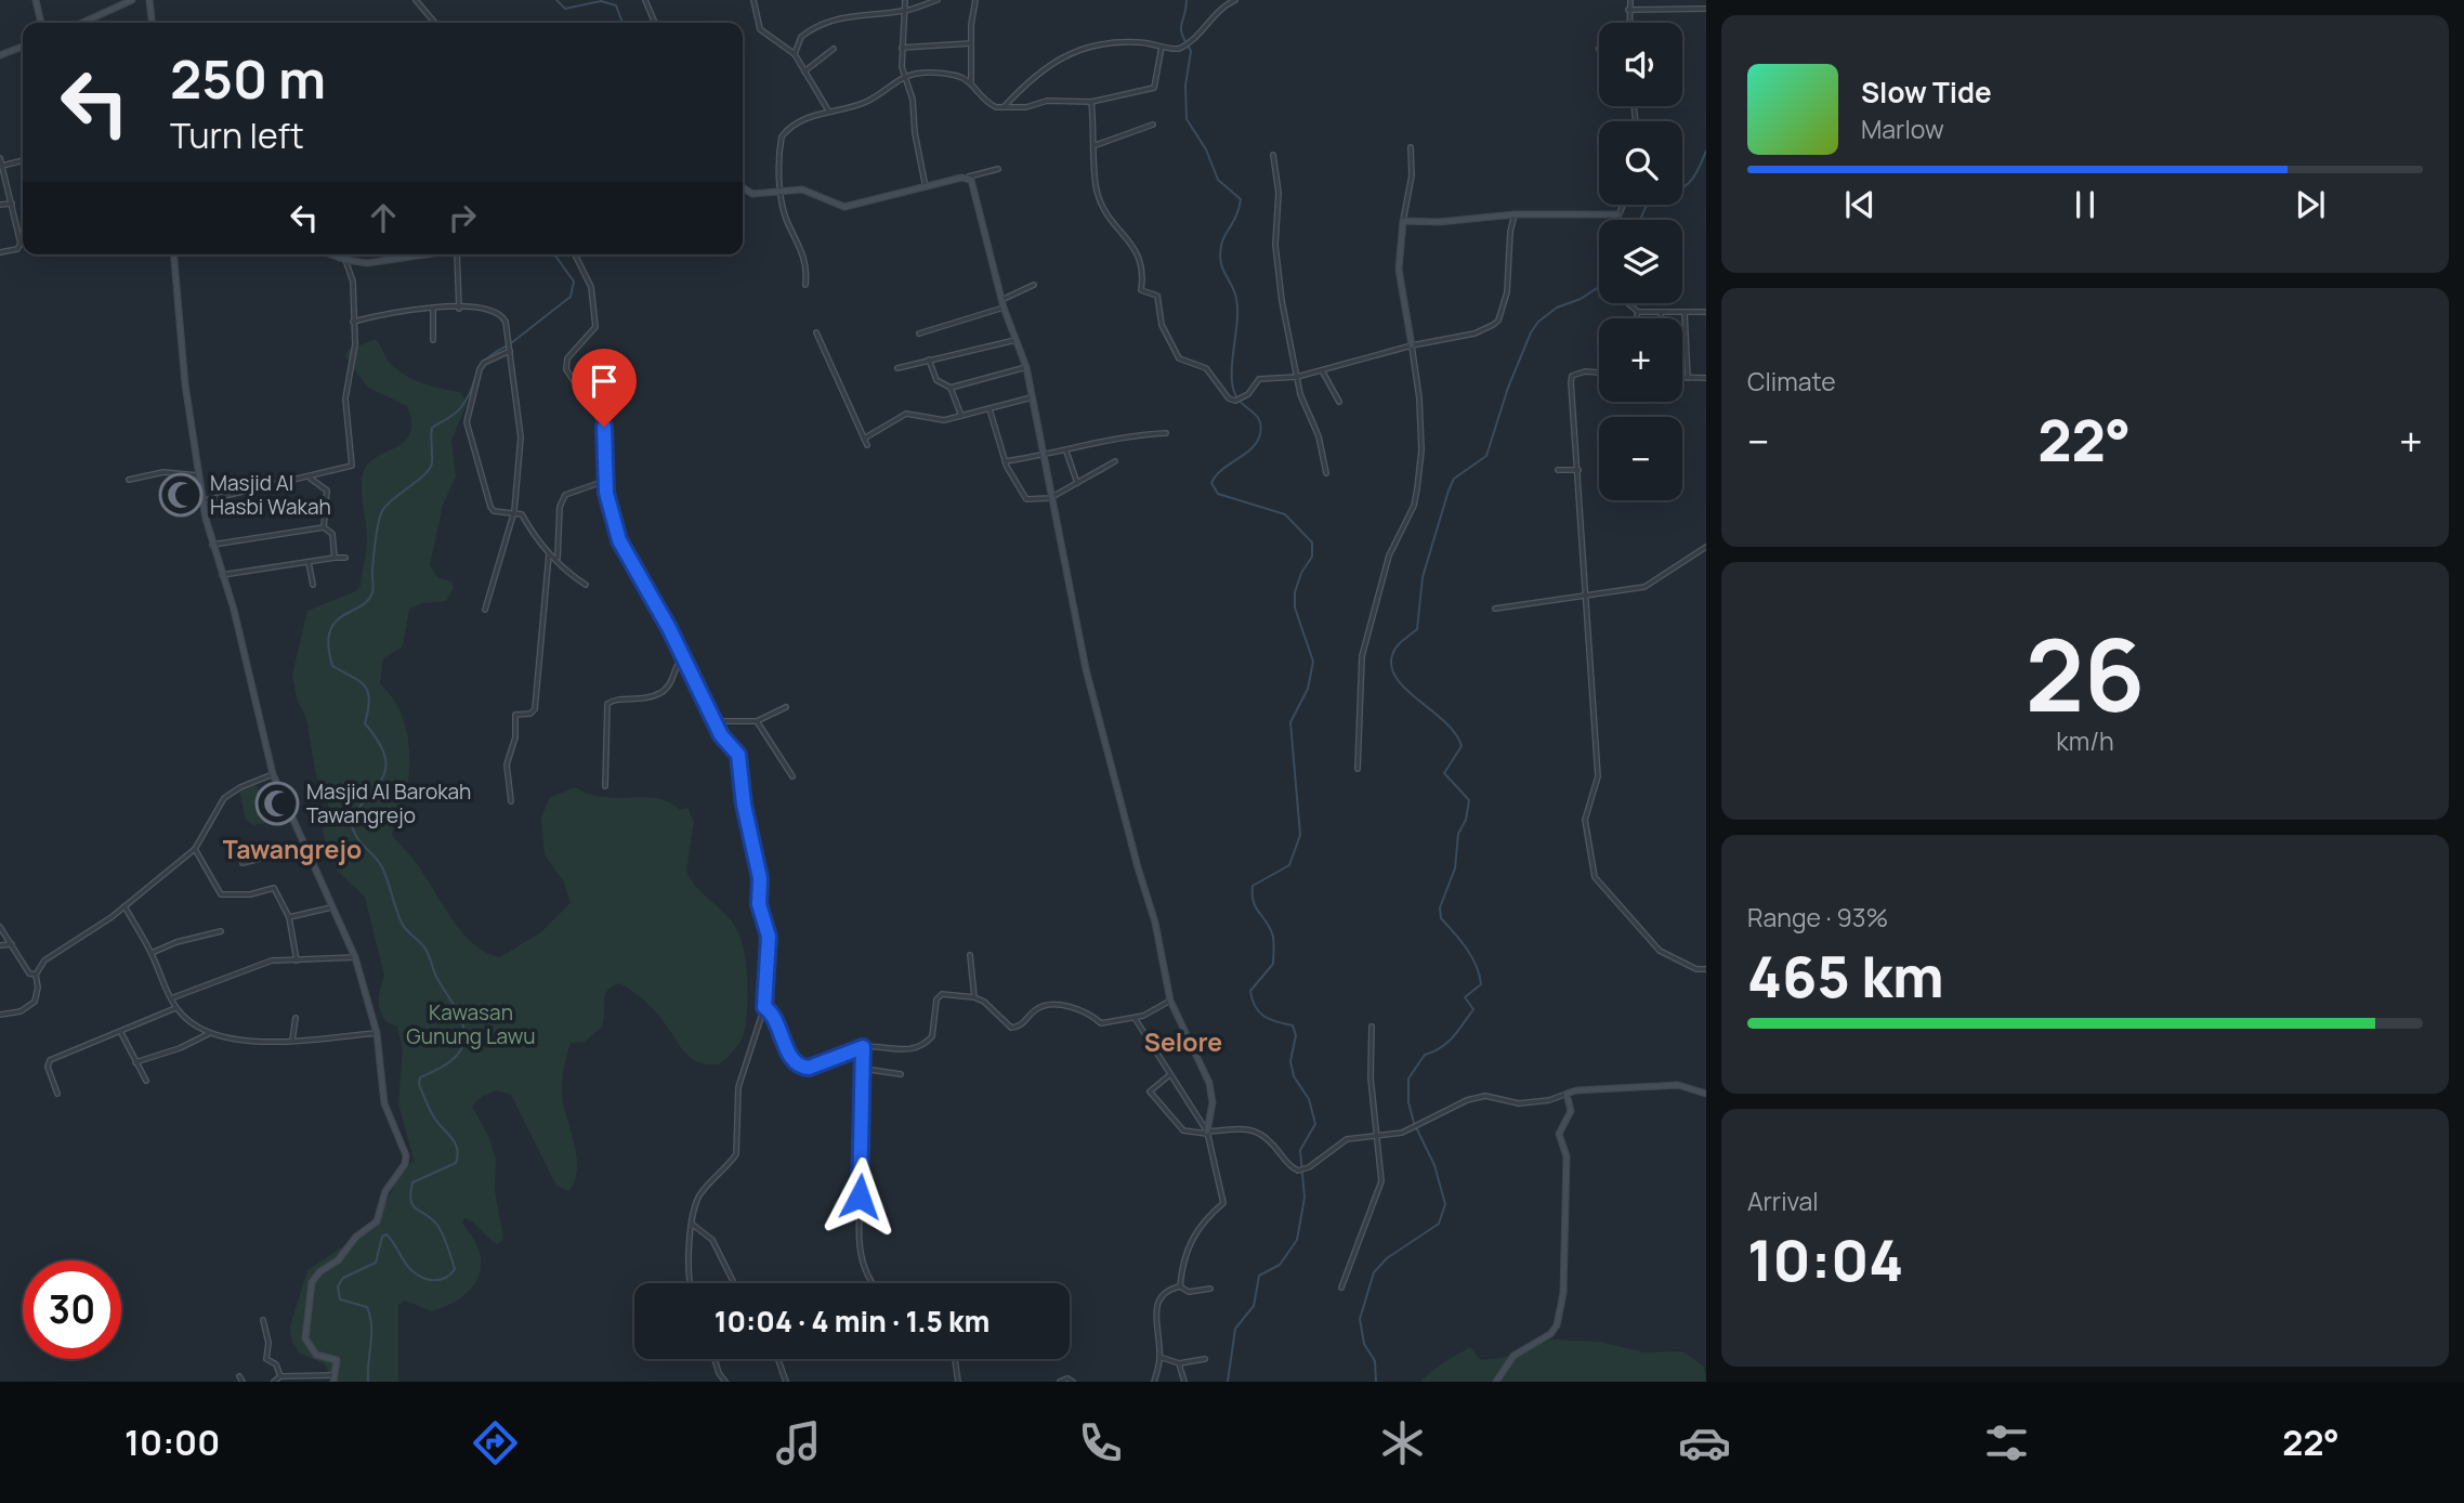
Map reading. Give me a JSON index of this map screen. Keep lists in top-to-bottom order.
{
  "districts": ["Tawangrejo", "Selore"],
  "parks": ["Kawasan Gunung Lawu"],
  "places": {
    "mosque": ["Masjid Al Hasbi Wakah", "Masjid Al Barokah Tawangrejo"]
  },
  "page": {
    "map_buttons": ["+", "−"],
    "turn": ["250 m", "Turn left"],
    "song": ["Slow Tide", "Marlow"],
    "tile": [
      "Climate",
      ["26", "km/h"],
      ["Range · 93%", "465 km"],
      ["Arrival", "10:04"]
    ],
    "heat": ["−", "22°", "+"],
    "limit": "30",
    "trip": "10:04 · 4 min · 1.5 km",
    "tabs": ["10:00", "22°"]
  }
}
